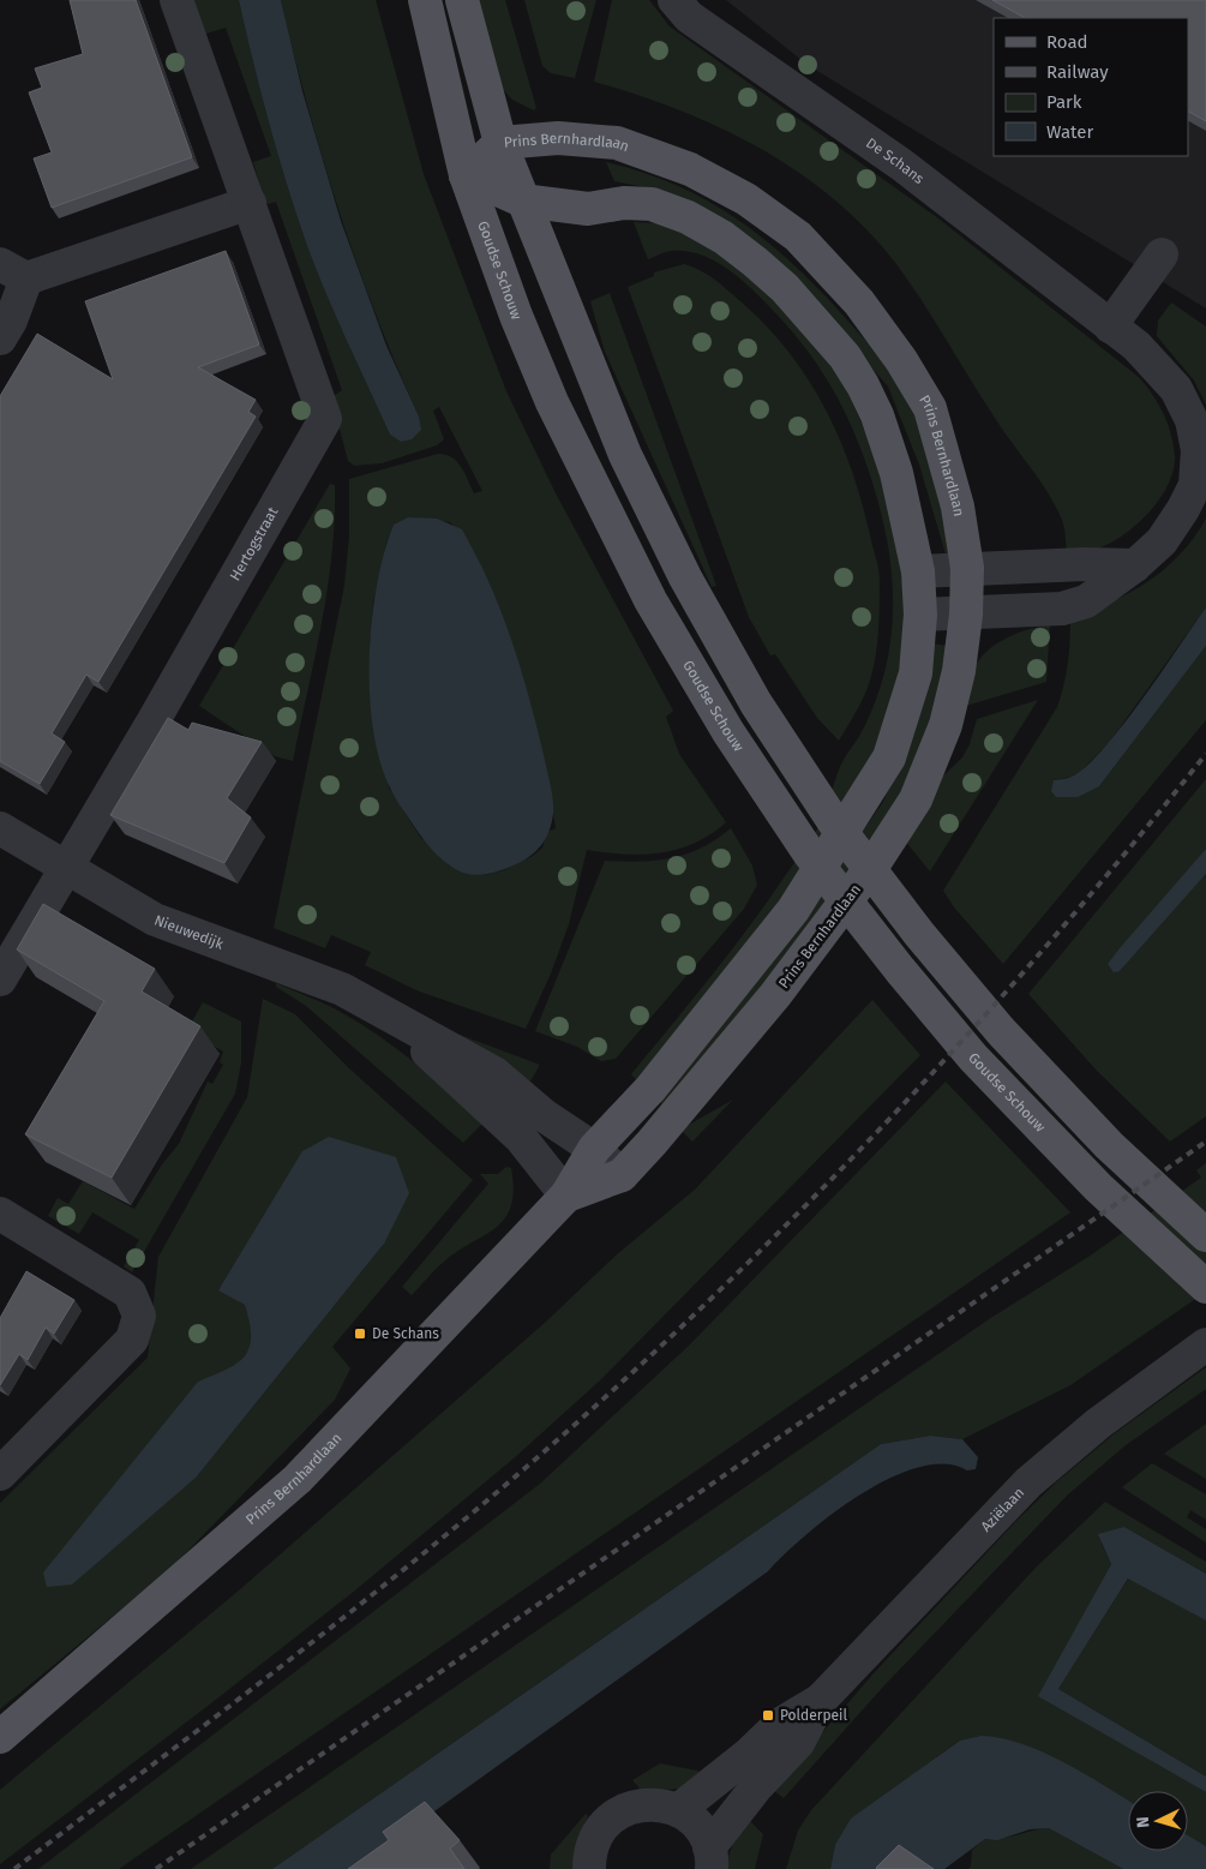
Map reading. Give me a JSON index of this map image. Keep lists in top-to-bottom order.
{
  "streets": {
    "main road": ["Prins Bernhardlaan", "Goudse Schouw"],
    "street": [
      "De Schans",
      "Hertogstraat",
      "Nieuwedijk",
      "Aziëlaan"
    ]
  },
  "crossings": [
    ["Prins Bernhardlaan", "De Schans"],
    ["Prins Bernhardlaan", "Goudse Schouw"],
    ["Prins Bernhardlaan", "Nieuwedijk"],
    ["Hertogstraat", "Nieuwedijk"]
  ],
  "places": {
    "transit": ["De Schans", "Polderpeil"]
  },
  "legend": [
    "Road",
    "Railway",
    "Park",
    "Water"
  ],
  "north": "left"
}
